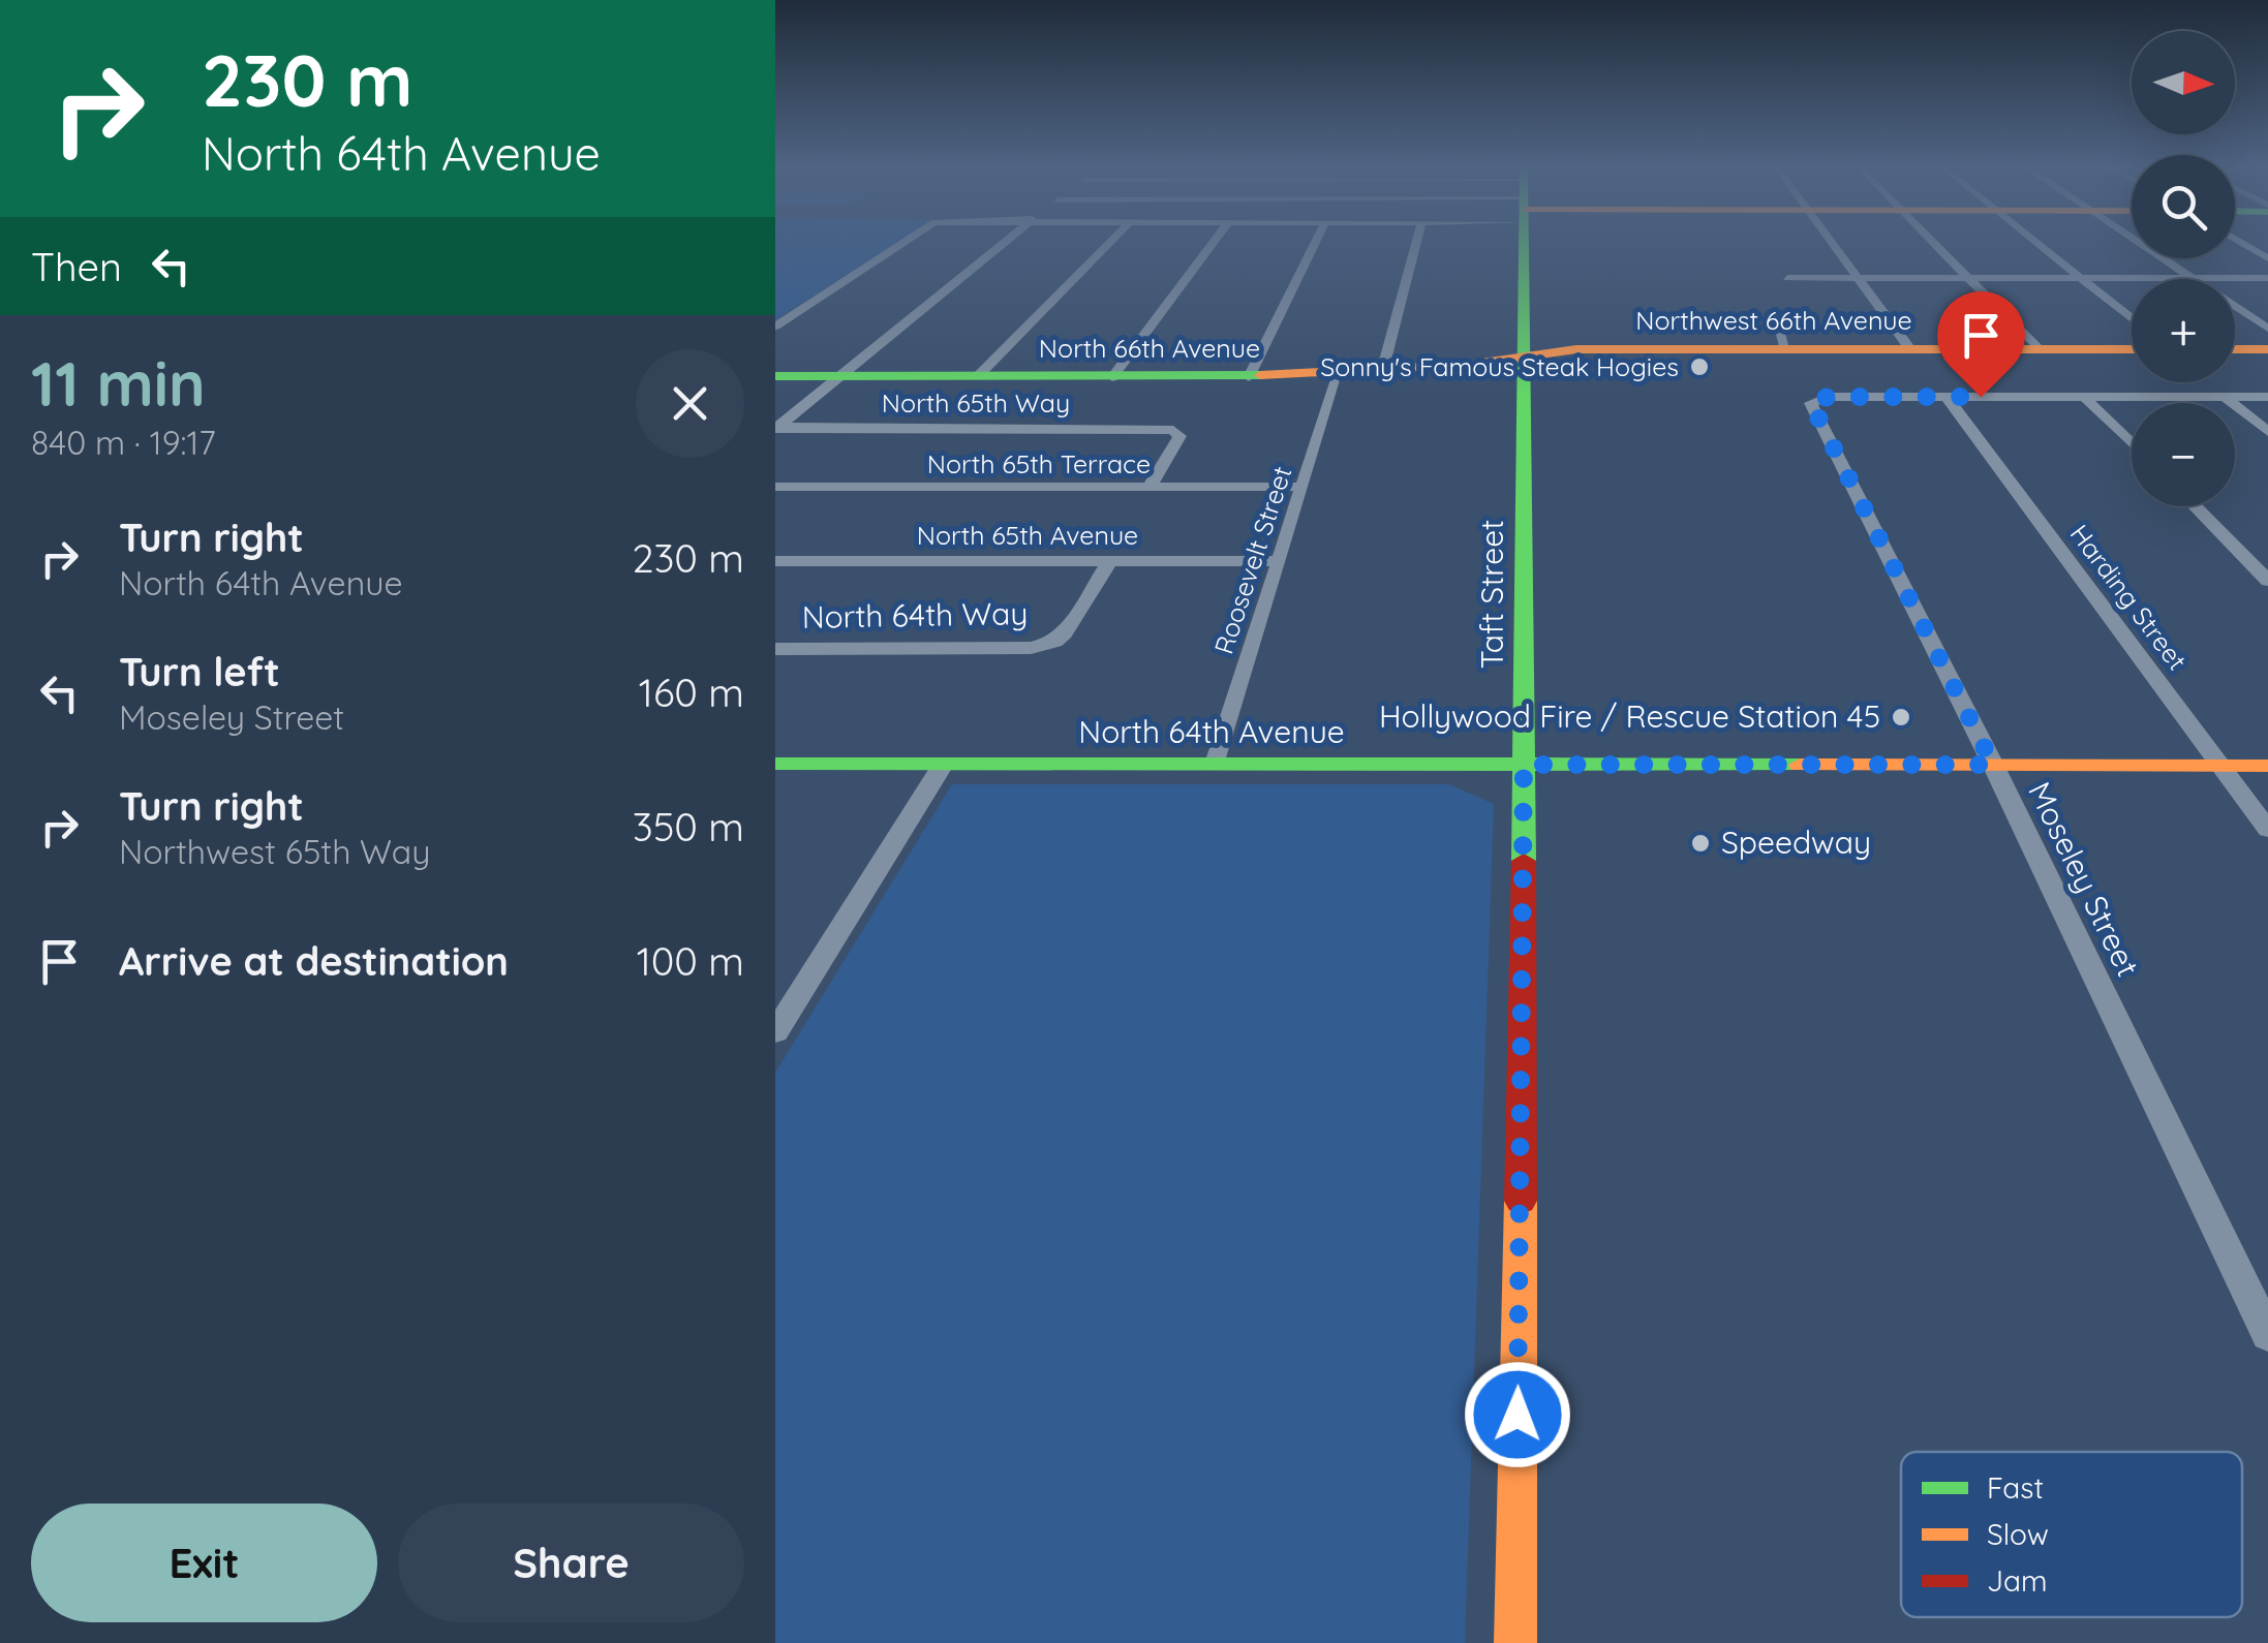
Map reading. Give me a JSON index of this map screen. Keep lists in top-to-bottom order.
{
  "streets": {
    "street": [
      "Northwest 66th Avenue",
      "North 66th Avenue",
      "North 65th Way",
      "North 65th Terrace",
      "North 65th Avenue",
      "Roosevelt Street",
      "Taft Street",
      "Harding Street",
      "North 64th Way",
      "North 64th Avenue",
      "Moseley Street"
    ]
  },
  "crossings": [
    ["Northwest 66th Avenue", "North 66th Avenue"],
    ["Northwest 66th Avenue", "Taft Street"],
    ["North 66th Avenue", "Roosevelt Street"],
    ["North 66th Avenue", "Taft Street"],
    ["North 65th Way", "North 65th Terrace"],
    ["North 65th Terrace", "Roosevelt Street"],
    ["North 65th Avenue", "Roosevelt Street"],
    ["North 65th Avenue", "North 64th Way"],
    ["Roosevelt Street", "North 64th Avenue"],
    ["Taft Street", "North 64th Avenue"],
    ["Harding Street", "North 64th Avenue"],
    ["Harding Street", "Moseley Street"],
    ["North 64th Avenue", "Moseley Street"]
  ],
  "places": ["Sonny's Famous Steak Hogies", "Hollywood Fire / Rescue Station 45", "Speedway"],
  "legend": ["Fast", "Slow", "Jam"],
  "north": "right",
  "page": {
    "turn": ["230 m", "North 64th Avenue"],
    "map_buttons": ["+", "−"],
    "then": "Then",
    "heading": ["11 min", "840 m · 19:17"],
    "list": [
      {
        "name": "Turn right",
        "note": "North 64th Avenue",
        "value": "230 m"
      },
      {
        "name": "Turn left",
        "note": "Moseley Street",
        "value": "160 m"
      },
      {
        "name": "Turn right",
        "note": "Northwest 65th Way",
        "value": "350 m"
      },
      {
        "name": "Arrive at destination",
        "value": "100 m"
      }
    ],
    "buttons": ["Exit", "Share"]
  }
}
